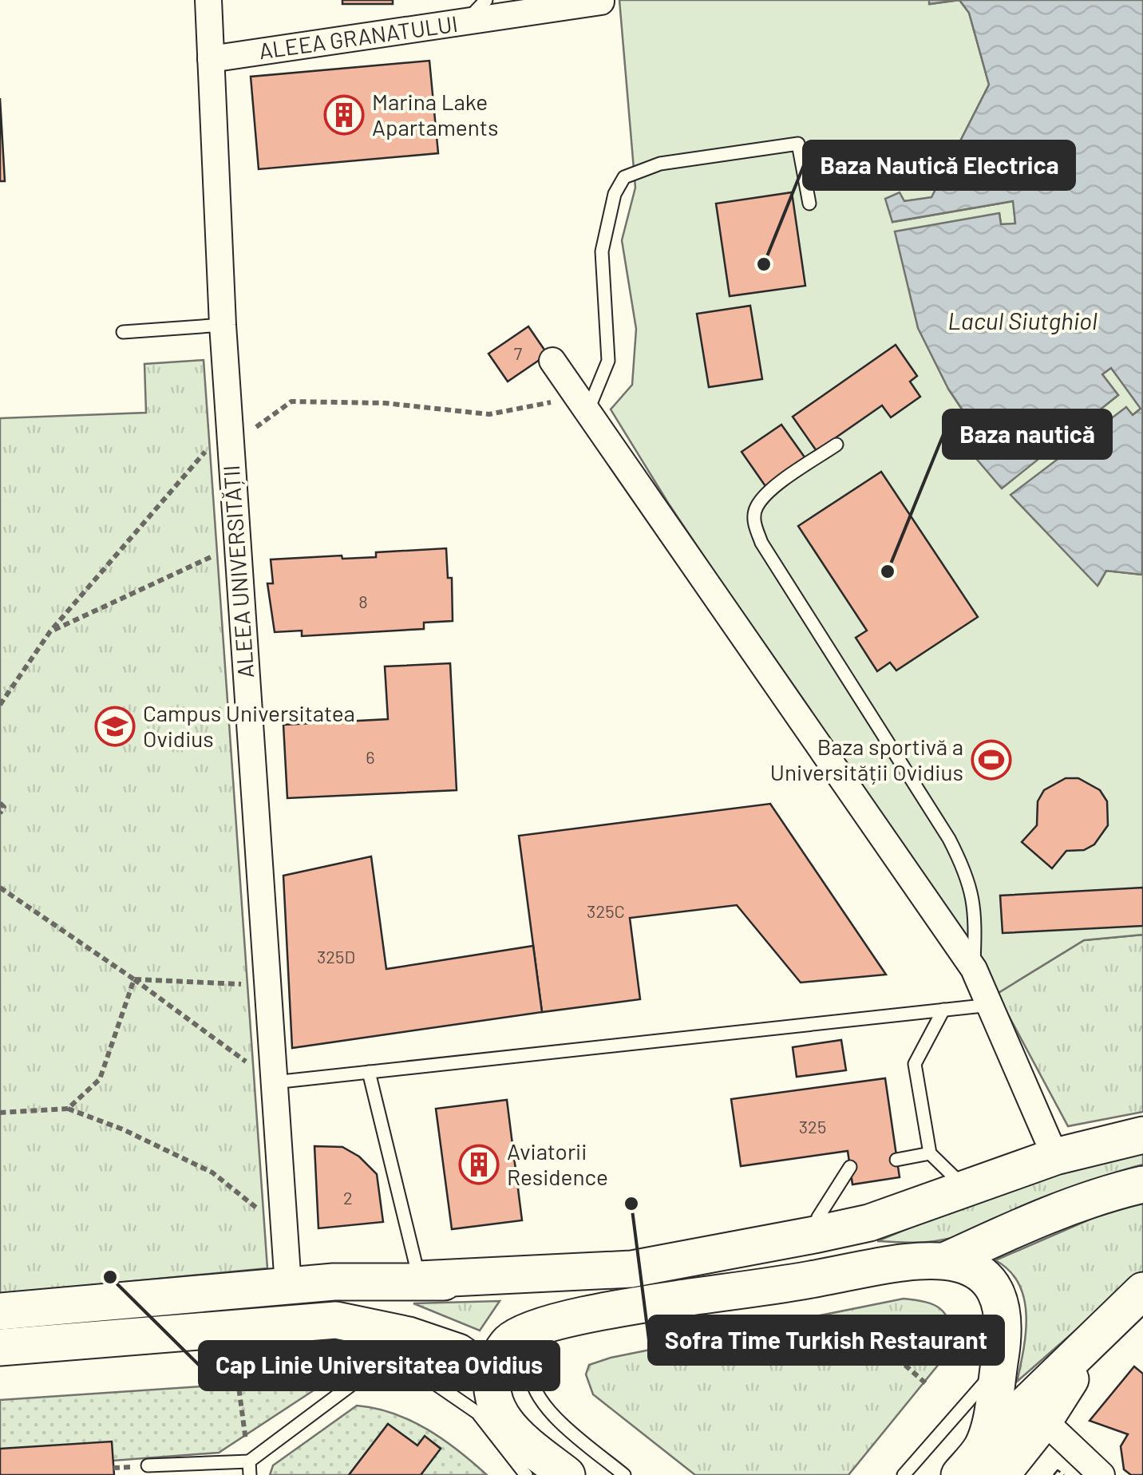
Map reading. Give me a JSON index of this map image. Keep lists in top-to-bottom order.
{
  "streets": {
    "street": ["ALEEA GRANATULUI", "ALEEA UNIVERSITĂȚII"]
  },
  "crossings": [
    ["ALEEA GRANATULUI", "ALEEA UNIVERSITĂȚII"]
  ],
  "water": ["Lacul Siutghiol"],
  "places": {
    "building": ["Marina Lake Apartaments", "Aviatorii Residence"],
    "other": [
      "Baza Nautică Electrica",
      "Baza nautică",
      "Sofra Time Turkish Restaurant",
      "Cap Linie Universitatea Ovidius"
    ],
    "school or university": ["Campus Universitatea Ovidius"],
    "sports": ["Baza sportivă a Universității Ovidius"]
  },
  "house_numbers": [
    "7",
    "8",
    "6",
    "325C",
    "325D",
    "325",
    "2"
  ]
}
